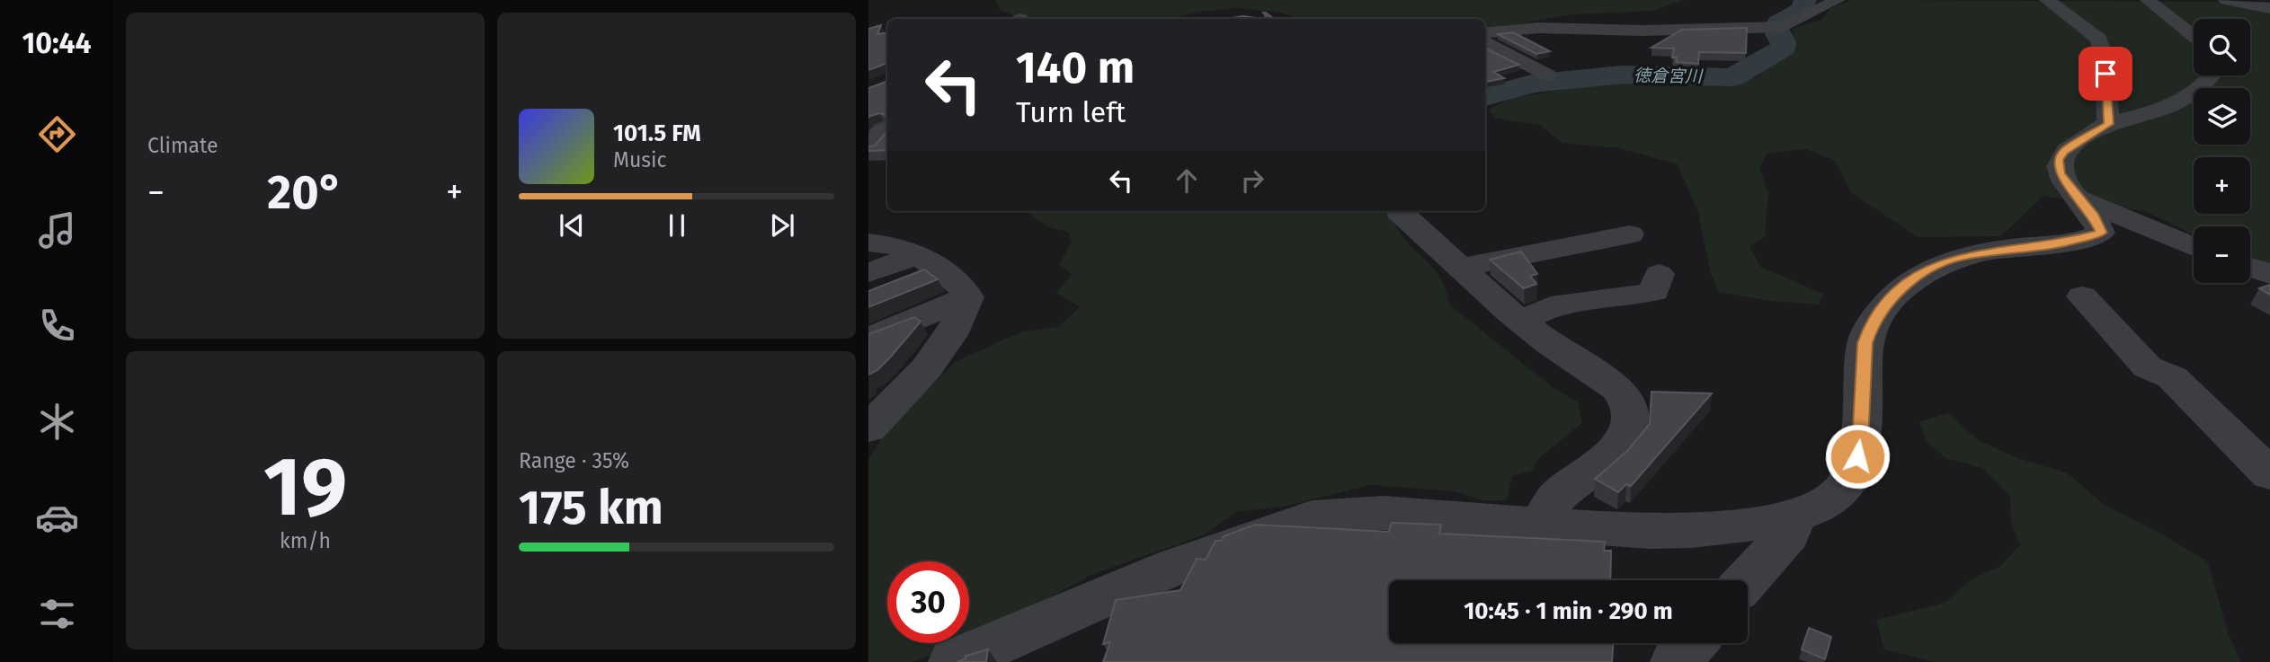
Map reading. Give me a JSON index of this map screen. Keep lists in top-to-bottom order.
{
  "water": ["徳倉宮川"],
  "page": {
    "tabs": "10:44",
    "tile": [
      "Climate",
      ["19", "km/h"],
      ["Range · 35%", "175 km"]
    ],
    "map_buttons": ["+", "−"],
    "turn": ["140 m", "Turn left"],
    "song": ["101.5 FM", "Music"],
    "heat": ["−", "20°", "+"],
    "limit": "30",
    "trip": "10:45 · 1 min · 290 m"
  }
}
